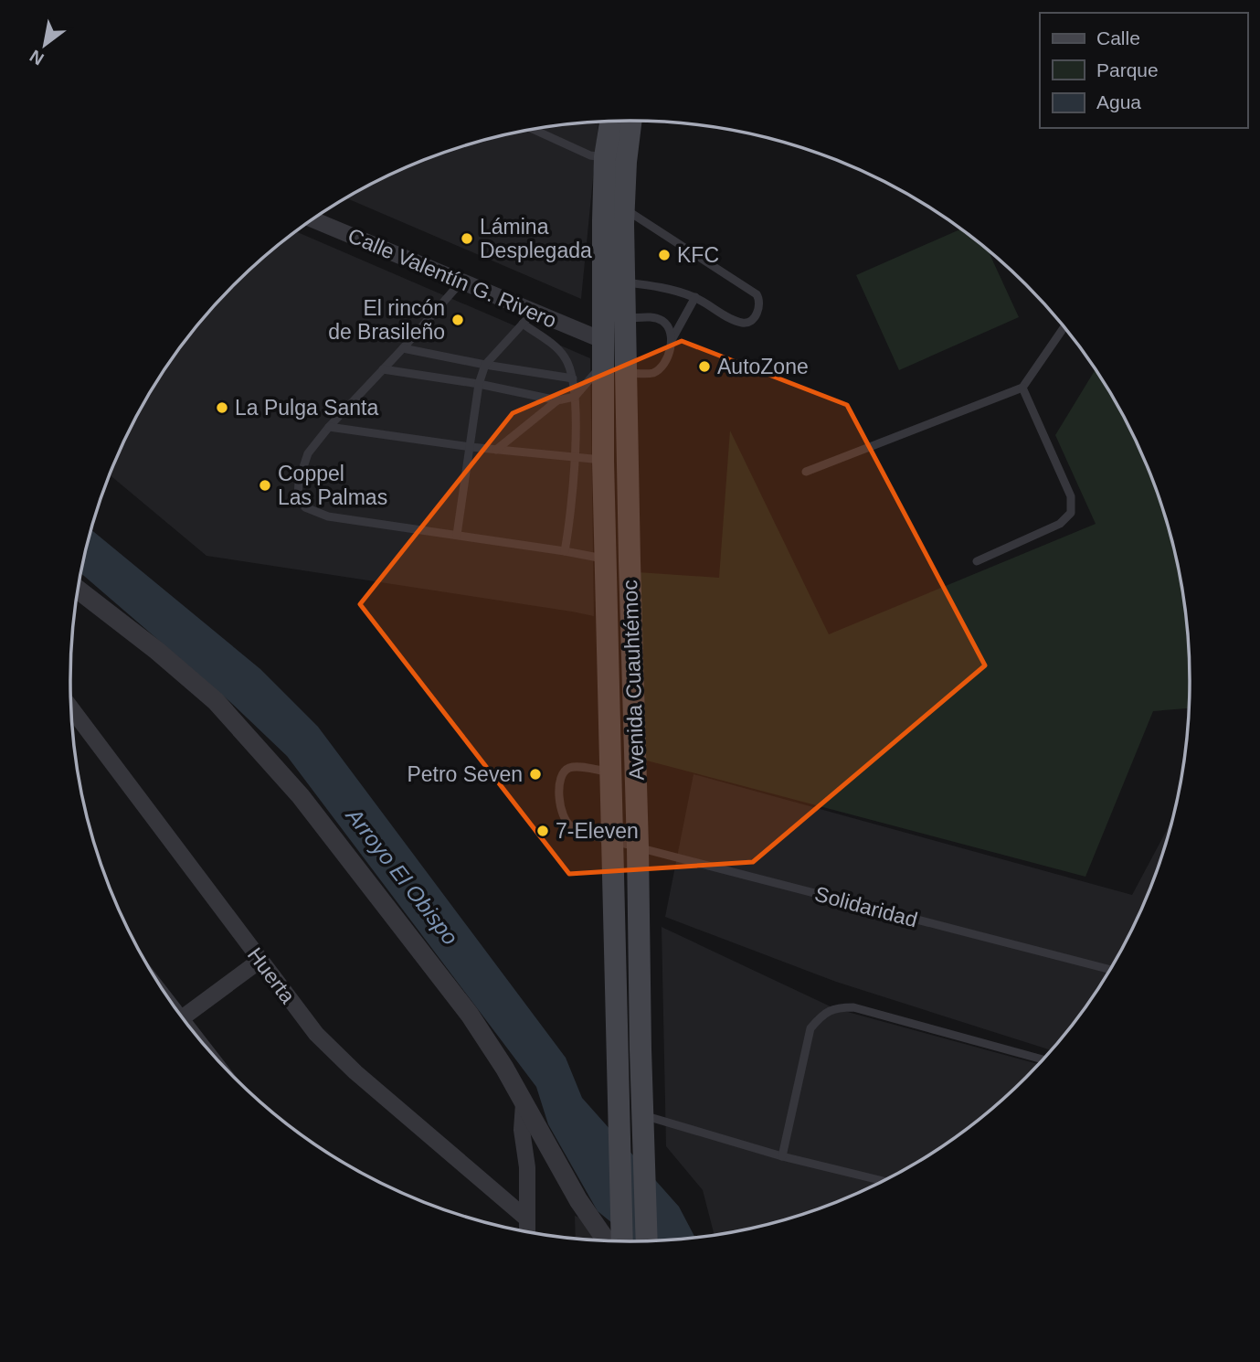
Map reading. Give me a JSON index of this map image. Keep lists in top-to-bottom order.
{
  "streets": {
    "main road": ["Avenida Cuauhtémoc"],
    "street": ["Calle Valentín G. Rivero", "Huerta"],
    "lane": ["Solidaridad"]
  },
  "crossings": [
    ["Calle Valentín G. Rivero", "Avenida Cuauhtémoc"],
    ["Avenida Cuauhtémoc", "Solidaridad"]
  ],
  "water": ["Arroyo El Obispo"],
  "places": [
    "Lámina Desplegada",
    "KFC",
    "El rincón de Brasileño",
    "AutoZone",
    "La Pulga Santa",
    "Coppel Las Palmas",
    "Petro Seven",
    "7-Eleven"
  ],
  "legend": ["Calle", "Parque", "Agua"],
  "north": "bottom left"
}
